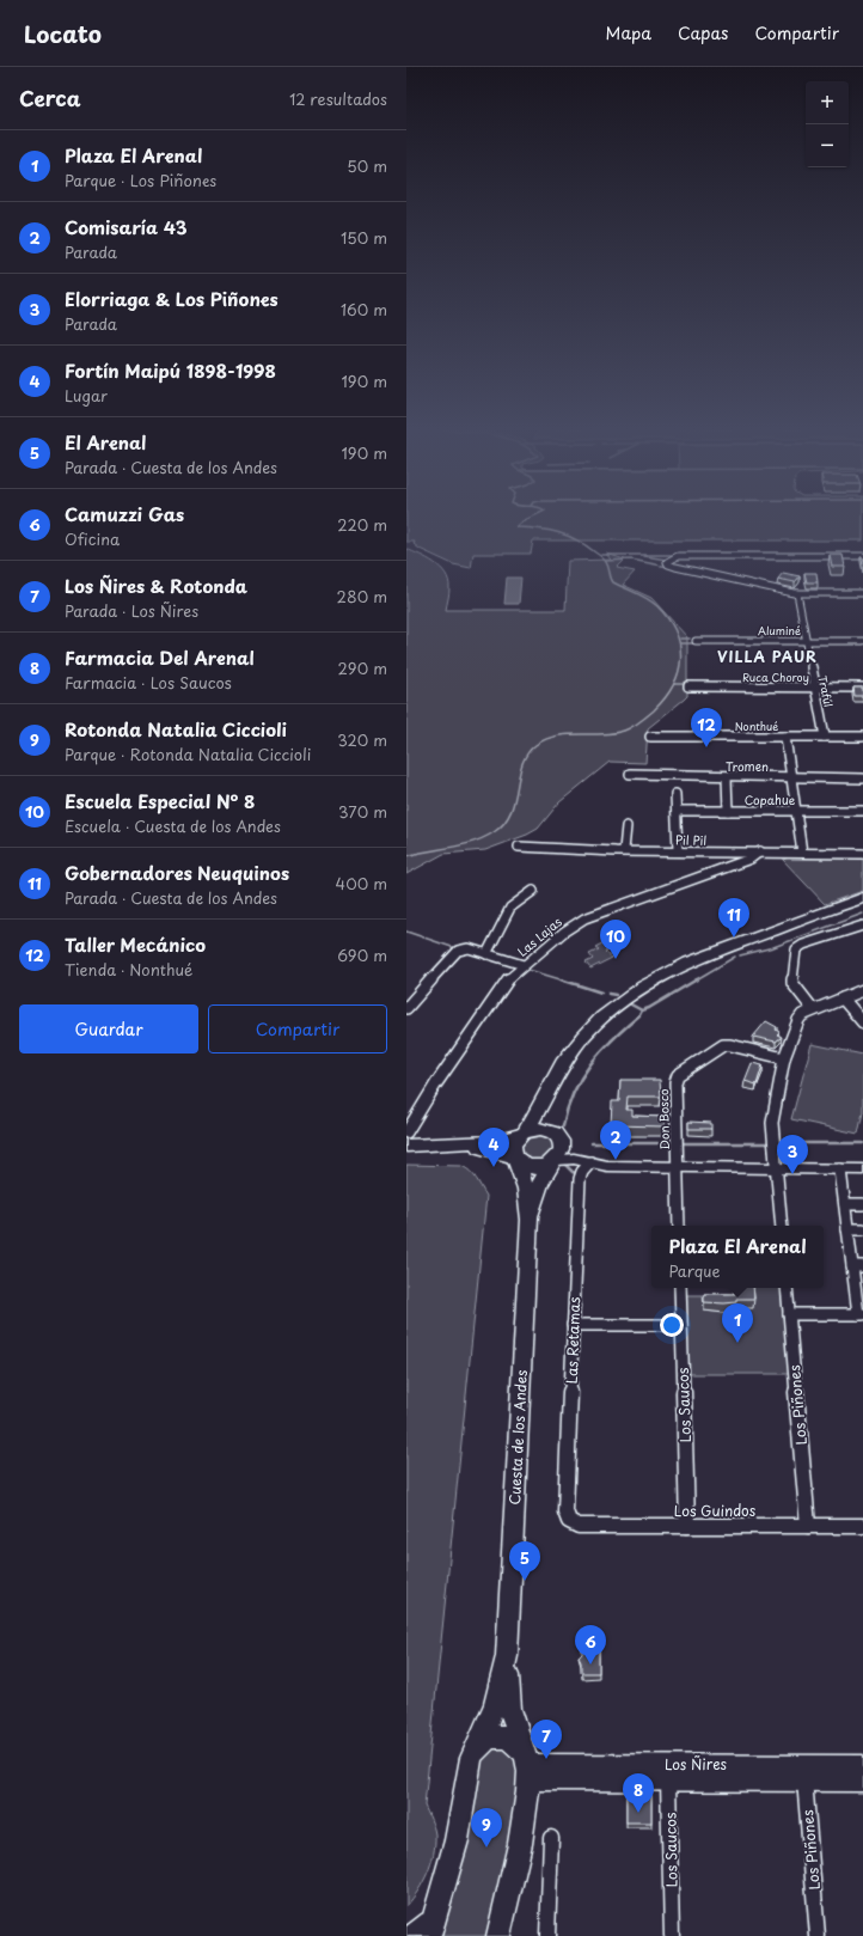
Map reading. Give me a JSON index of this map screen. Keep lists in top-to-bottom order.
{
  "streets": {
    "main road": ["Cuesta de los Andes"],
    "street": [
      "Aluminé",
      "Ruca Choroy",
      "Trafúl",
      "Nonthué",
      "Tromen",
      "Copahue",
      "Pil Pil",
      "Las Lajas",
      "Don Bosco",
      "Las Retamas",
      "Los Saucos",
      "Los Piñones",
      "Los Guindos",
      "Los Ñires"
    ]
  },
  "crossings": [
    ["Aluminé", "Trafúl"],
    ["Ruca Choroy", "Trafúl"],
    ["Trafúl", "Nonthué"],
    ["Pil Pil", "Las Lajas"],
    ["Las Retamas", "Los Guindos"],
    ["Los Saucos", "Los Guindos"],
    ["Los Saucos", "Los Ñires"],
    ["Los Piñones", "Los Guindos"],
    ["Los Piñones", "Los Ñires"],
    ["Cuesta de los Andes", "Los Ñires"]
  ],
  "districts": ["VILLA PAUR"],
  "page": {
    "header": "Locato",
    "nav": ["Mapa", "Capas", "Compartir"],
    "heading": ["Cerca", "12 resultados"],
    "map_buttons": ["+", "−"],
    "list": [
      {
        "mark": "1",
        "name": "Plaza El Arenal",
        "note": "Parque · Los Piñones",
        "value": "50 m"
      },
      {
        "mark": "2",
        "name": "Comisaría 43",
        "note": "Parada",
        "value": "150 m"
      },
      {
        "mark": "3",
        "name": "Elorriaga & Los Piñones",
        "note": "Parada",
        "value": "160 m"
      },
      {
        "mark": "4",
        "name": "Fortín Maipú 1898-1998",
        "note": "Lugar",
        "value": "190 m"
      },
      {
        "mark": "5",
        "name": "El Arenal",
        "note": "Parada · Cuesta de los Andes",
        "value": "190 m"
      },
      {
        "mark": "6",
        "name": "Camuzzi Gas",
        "note": "Oficina",
        "value": "220 m"
      },
      {
        "mark": "7",
        "name": "Los Ñires & Rotonda",
        "note": "Parada · Los Ñires",
        "value": "280 m"
      },
      {
        "mark": "8",
        "name": "Farmacia Del Arenal",
        "note": "Farmacia · Los Saucos",
        "value": "290 m"
      },
      {
        "mark": "9",
        "name": "Rotonda Natalia Ciccioli",
        "note": "Parque · Rotonda Natalia Ciccioli",
        "value": "320 m"
      },
      {
        "mark": "10",
        "name": "Escuela Especial N° 8",
        "note": "Escuela · Cuesta de los Andes",
        "value": "370 m"
      },
      {
        "mark": "11",
        "name": "Gobernadores Neuquinos",
        "note": "Parada · Cuesta de los Andes",
        "value": "400 m"
      },
      {
        "mark": "12",
        "name": "Taller Mecánico",
        "note": "Tienda · Nonthué",
        "value": "690 m"
      }
    ],
    "pins": [
      "12",
      "11",
      "10",
      "2",
      "4",
      "3",
      "1",
      "5",
      "6",
      "7",
      "8",
      "9"
    ],
    "buttons": ["Guardar", "Compartir"],
    "popup": ["Plaza El Arenal", "Parque"]
  }
}
